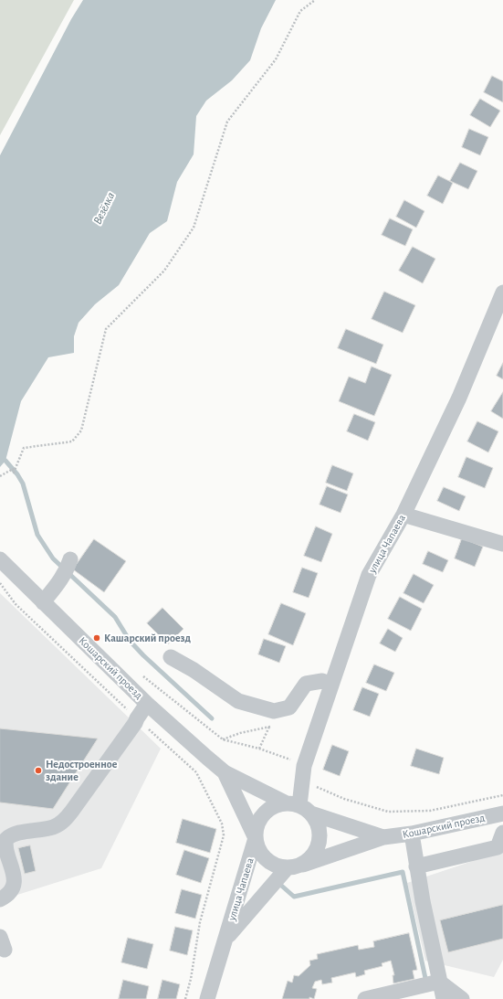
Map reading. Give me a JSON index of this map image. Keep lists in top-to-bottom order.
{
  "streets": {
    "street": ["улица Чапаева", "Кошарский проезд"]
  },
  "crossings": [
    ["улица Чапаева", "Кошарский проезд"]
  ],
  "water": ["Везёлка"],
  "places": ["Кашарский проезд", "Недостроенное здание"]
}
